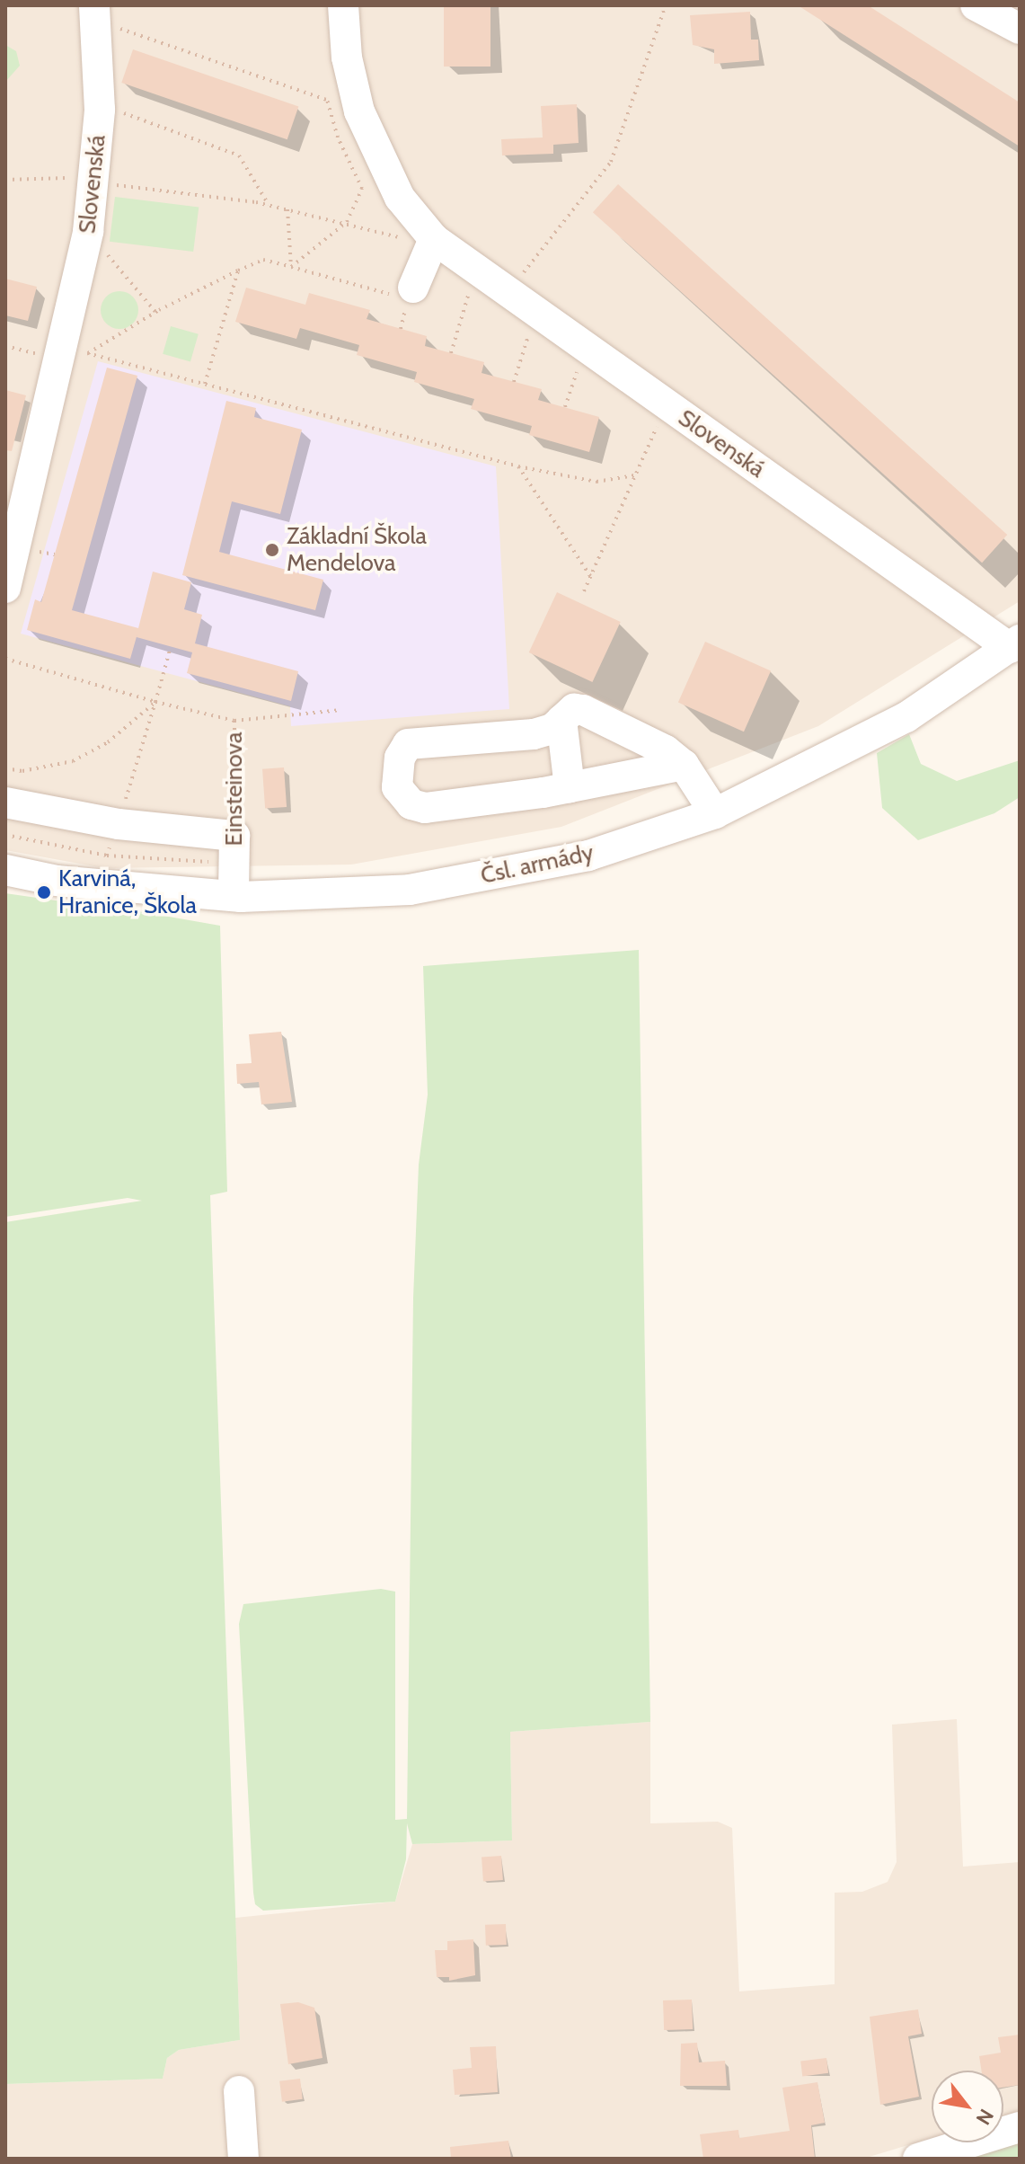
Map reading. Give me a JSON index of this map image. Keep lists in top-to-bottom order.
{
  "streets": {
    "street": ["Slovenská", "Einsteinova", "Čsl. armády"]
  },
  "crossings": [
    ["Slovenská", "Čsl. armády"],
    ["Einsteinova", "Čsl. armády"]
  ],
  "places": ["Základní Škola Mendelova", "Karviná, Hranice, Škola"],
  "north": "bottom right"
}
